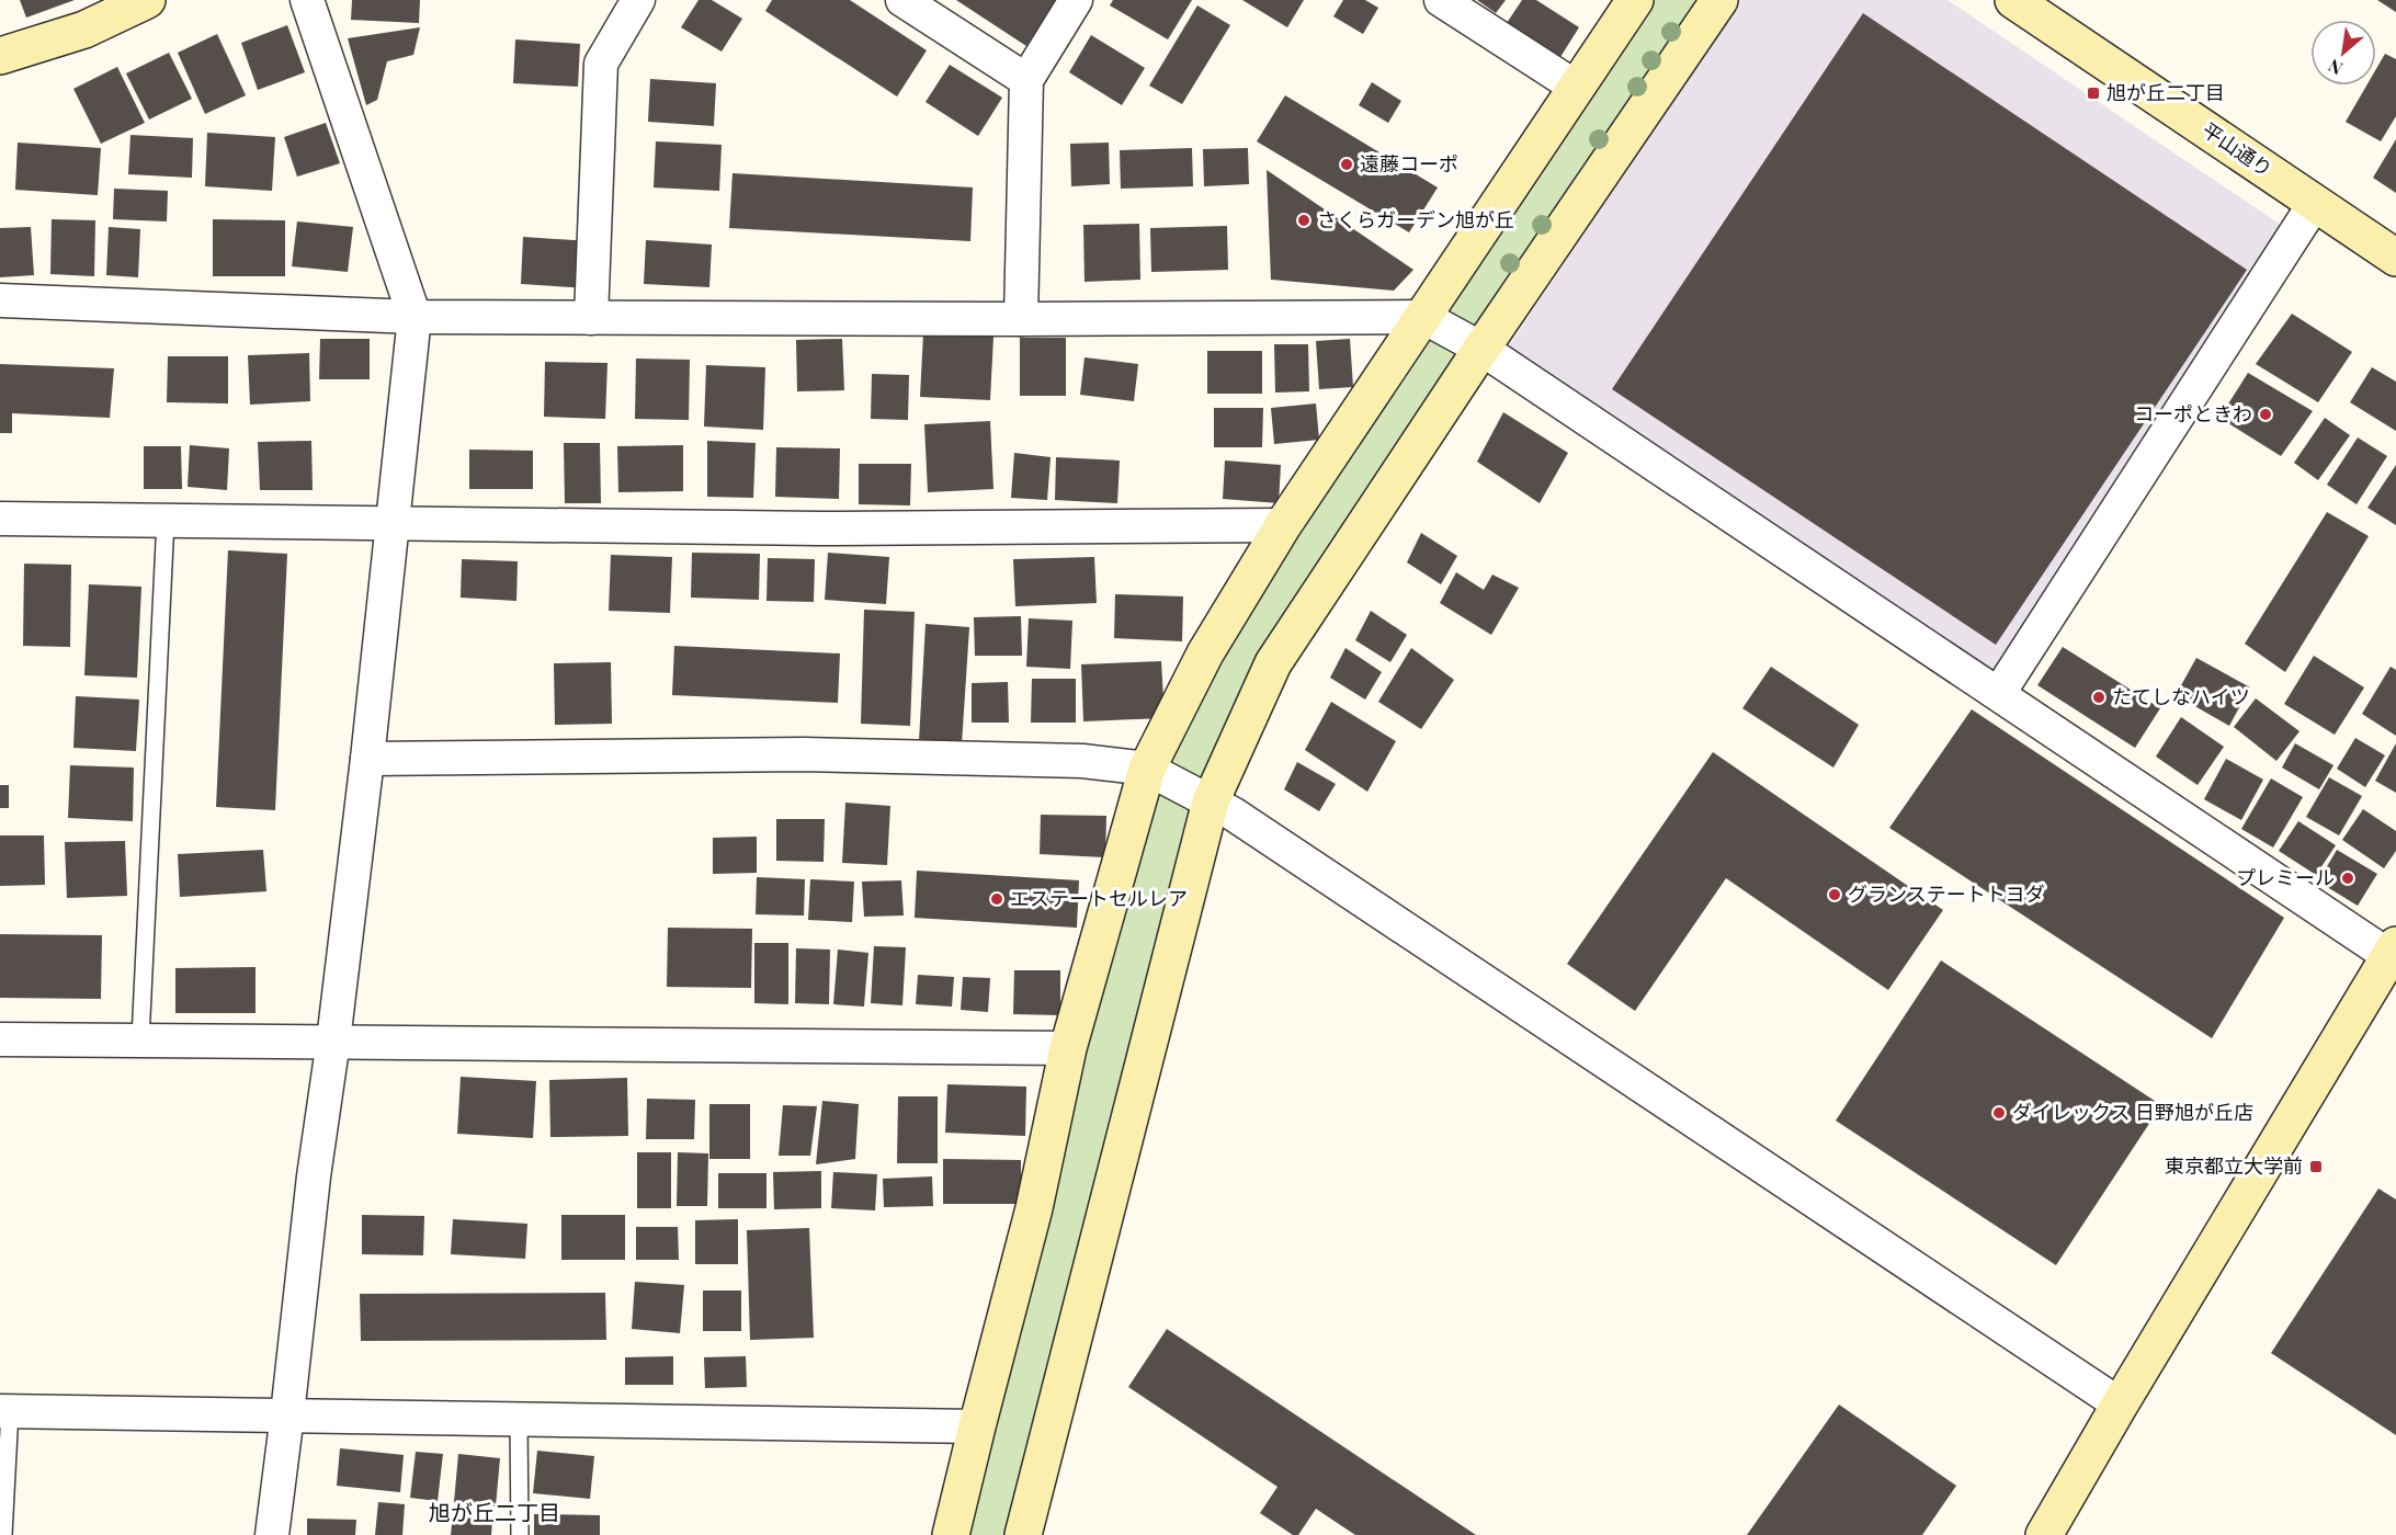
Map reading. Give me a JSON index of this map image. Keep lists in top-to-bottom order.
{
  "streets": {
    "street": ["平山通り"]
  },
  "districts": ["旭が丘二丁目"],
  "places": {
    "transit": ["旭が丘二丁目", "東京都立大学前"],
    "other": [
      "遠藤コーポ",
      "さくらガーデン旭が丘",
      "コーポときわ",
      "たてしなハイツ",
      "プレミール",
      "グランステートトヨダ",
      "エステートセルレア",
      "ダイレックス 日野旭が丘店"
    ]
  },
  "north": "bottom left"
}
